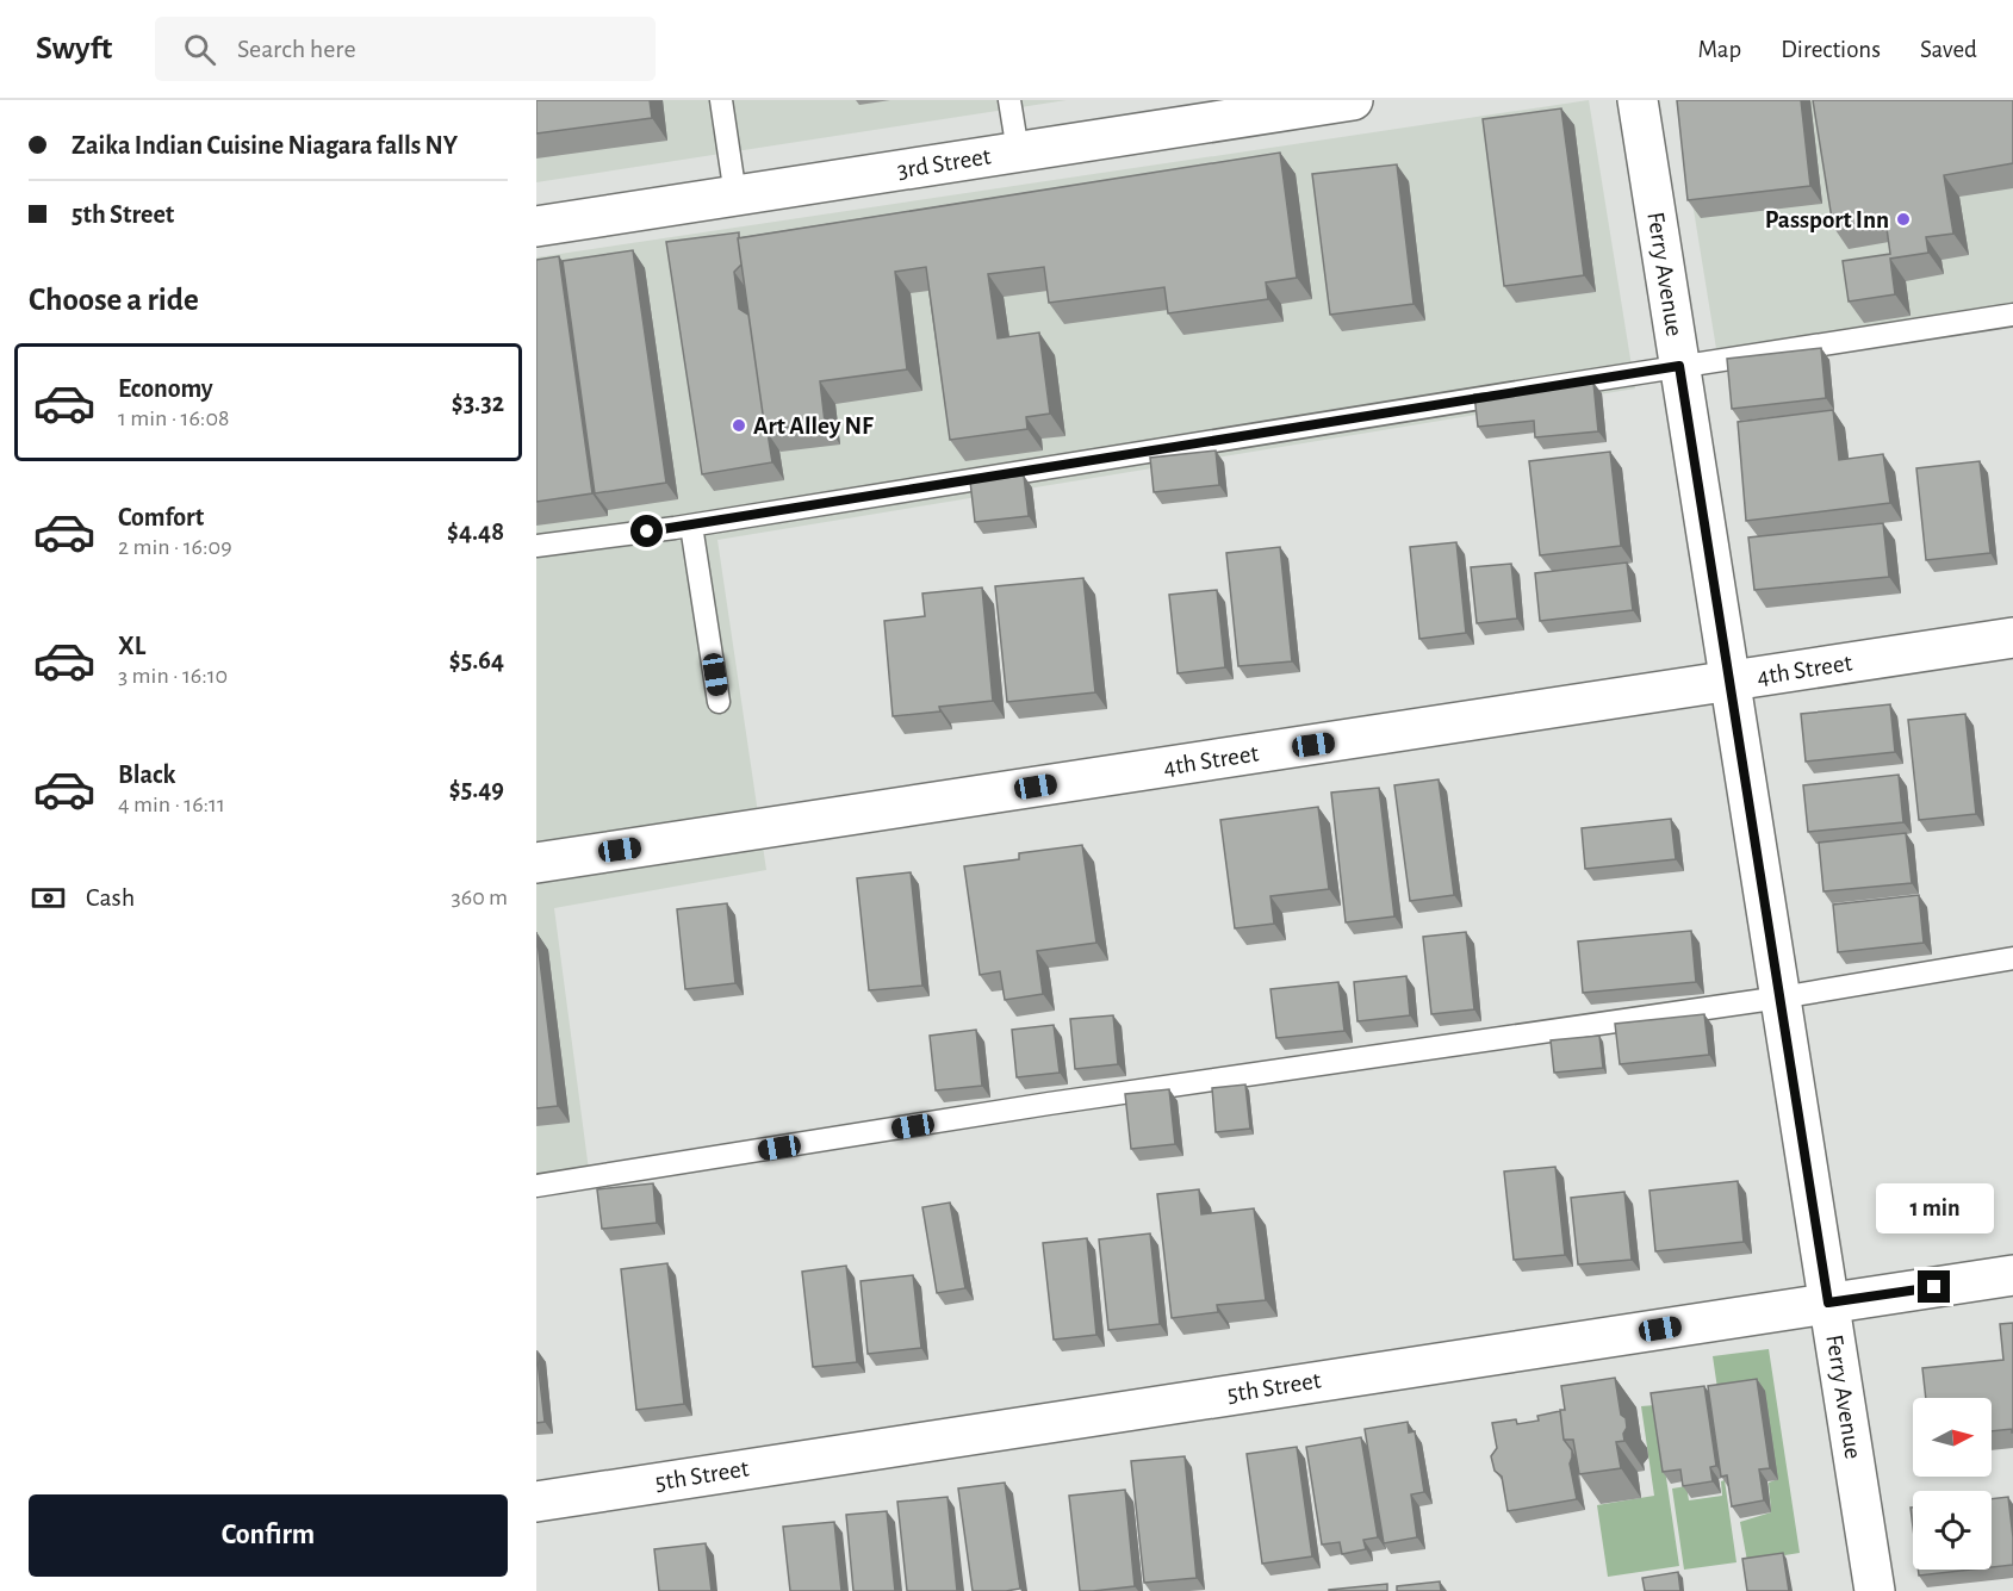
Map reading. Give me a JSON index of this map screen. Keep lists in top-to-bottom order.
{
  "streets": {
    "street": [
      "3rd Street",
      "Ferry Avenue",
      "4th Street",
      "5th Street"
    ]
  },
  "crossings": [
    ["Ferry Avenue", "4th Street"],
    ["Ferry Avenue", "5th Street"]
  ],
  "places": ["Passport Inn", "Art Alley NF"],
  "north": "right",
  "page": {
    "header": "Swyft",
    "search": "Search here",
    "nav": ["Map", "Directions", "Saved"],
    "banner": ["Zaika Indian Cuisine Niagara falls NY", "5th Street"],
    "heading": "Choose a ride",
    "list": [
      {
        "name": "Economy",
        "note": "1 min · 16:08",
        "value": "$3.32"
      },
      {
        "name": "Comfort",
        "note": "2 min · 16:09",
        "value": "$4.48"
      },
      {
        "name": "XL",
        "note": "3 min · 16:10",
        "value": "$5.64"
      },
      {
        "name": "Black",
        "note": "4 min · 16:11",
        "value": "$5.49"
      }
    ],
    "pay": ["Cash", "360 m"],
    "bubble": "1 min",
    "buttons": "Confirm"
  }
}
